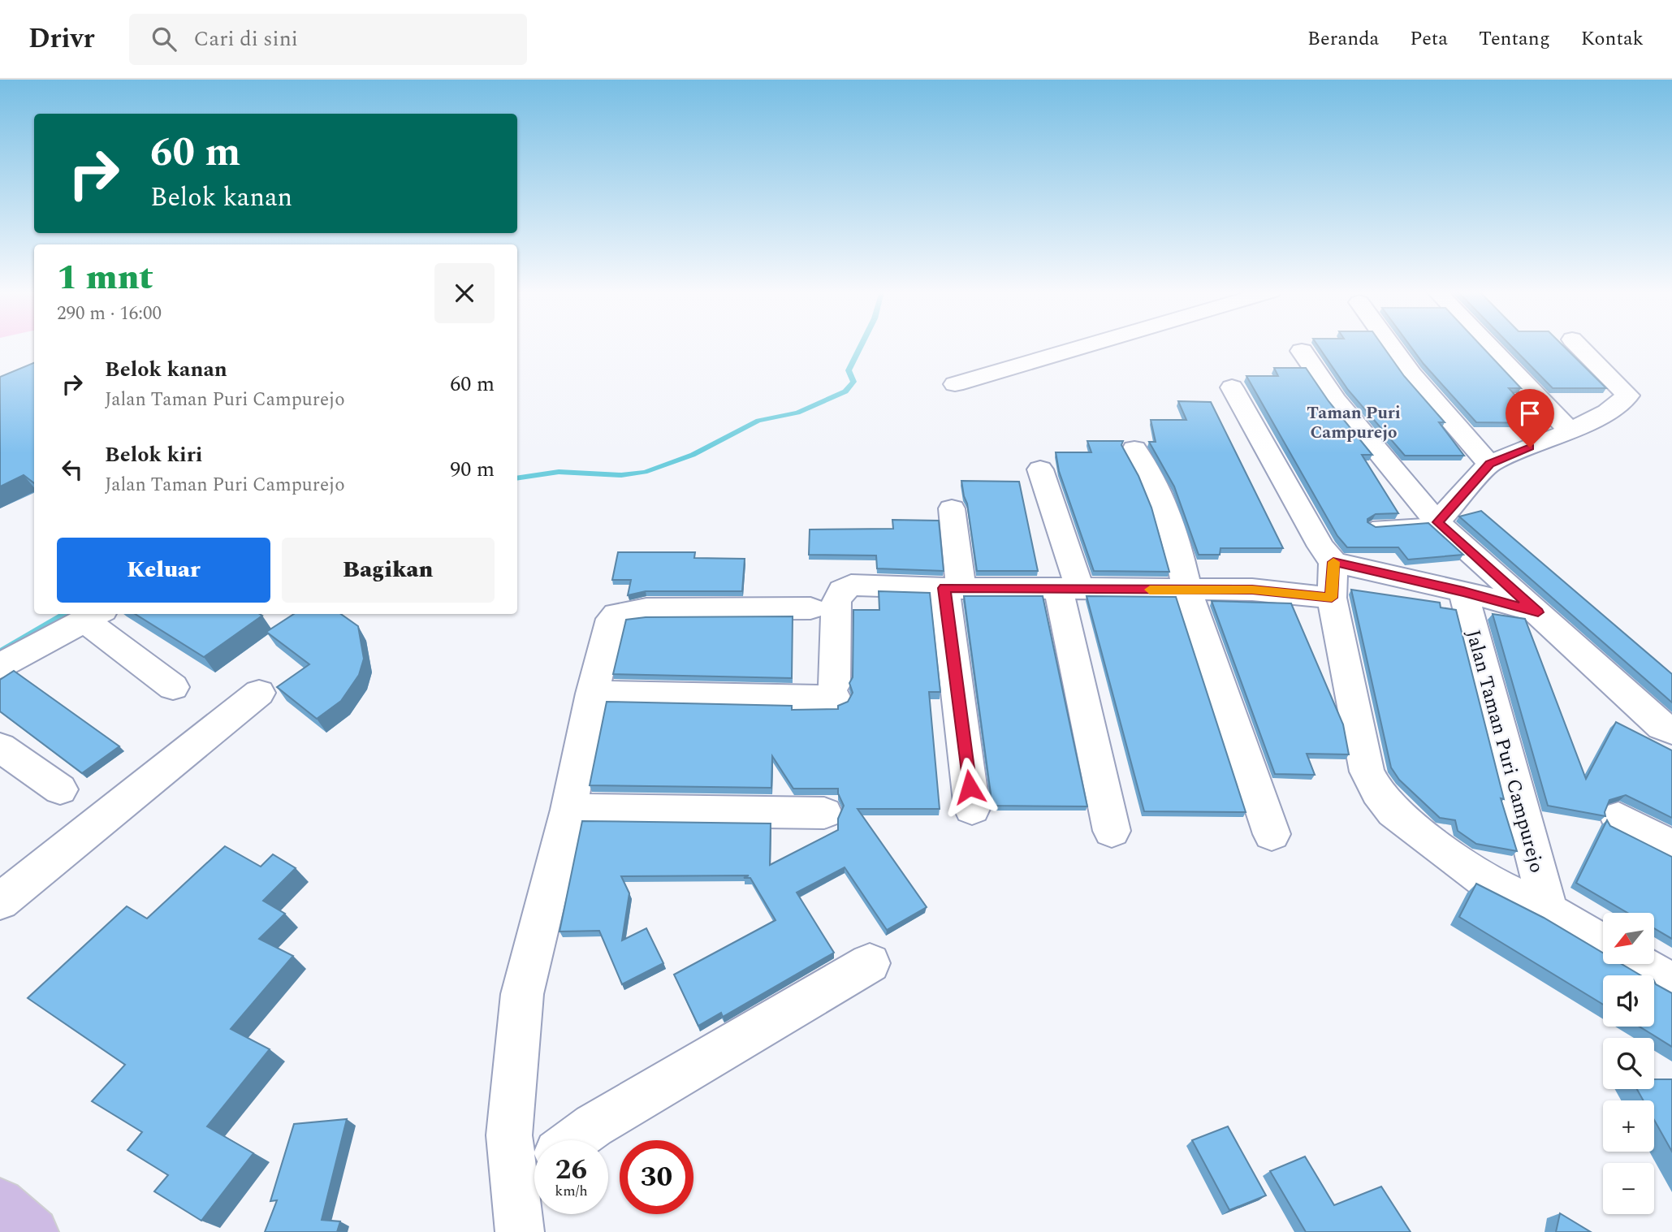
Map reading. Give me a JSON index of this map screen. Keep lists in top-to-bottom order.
{
  "streets": {
    "street": ["Jalan Taman Puri Campurejo"]
  },
  "districts": ["Taman Puri Campurejo"],
  "north": "bottom left",
  "page": {
    "header": "Drivr",
    "search": "Cari di sini",
    "nav": [
      "Beranda",
      "Peta",
      "Tentang",
      "Kontak"
    ],
    "turn": ["60 m", "Belok kanan"],
    "heading": ["1 mnt", "290 m · 16:00"],
    "list": [
      {
        "name": "Belok kanan",
        "note": "Jalan Taman Puri Campurejo",
        "value": "60 m"
      },
      {
        "name": "Belok kiri",
        "note": "Jalan Taman Puri Campurejo",
        "value": "90 m"
      }
    ],
    "buttons": ["Keluar", "Bagikan"],
    "map_buttons": ["+", "−"],
    "speed": "26 km/h",
    "limit": "30"
  }
}
